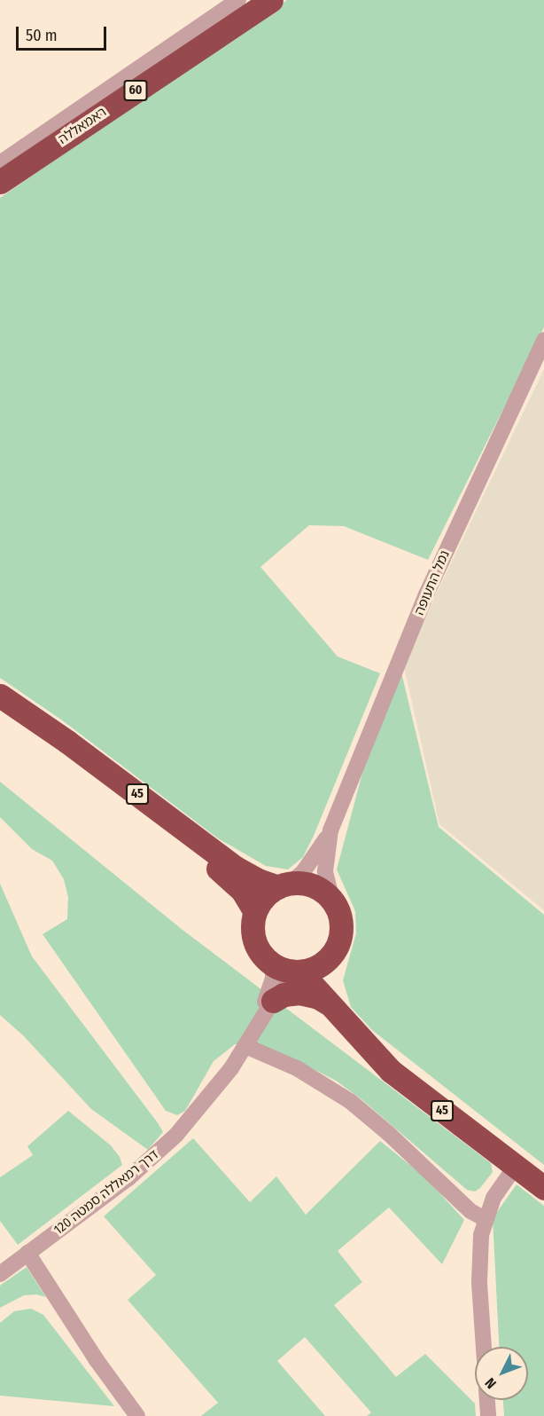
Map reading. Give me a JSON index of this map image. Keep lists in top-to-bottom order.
{
  "streets": {
    "highway": ["60", "ראמאללה", "45"],
    "street": ["נמל התעופה", "דרך רמאללה סמטה 120"]
  },
  "crossings": [
    ["נמל התעופה", "45"],
    ["נמל התעופה", "דרך רמאללה סמטה 120"],
    ["45", "דרך רמאללה סמטה 120"]
  ],
  "scale_bar": "50 m",
  "north": "bottom left"
}
